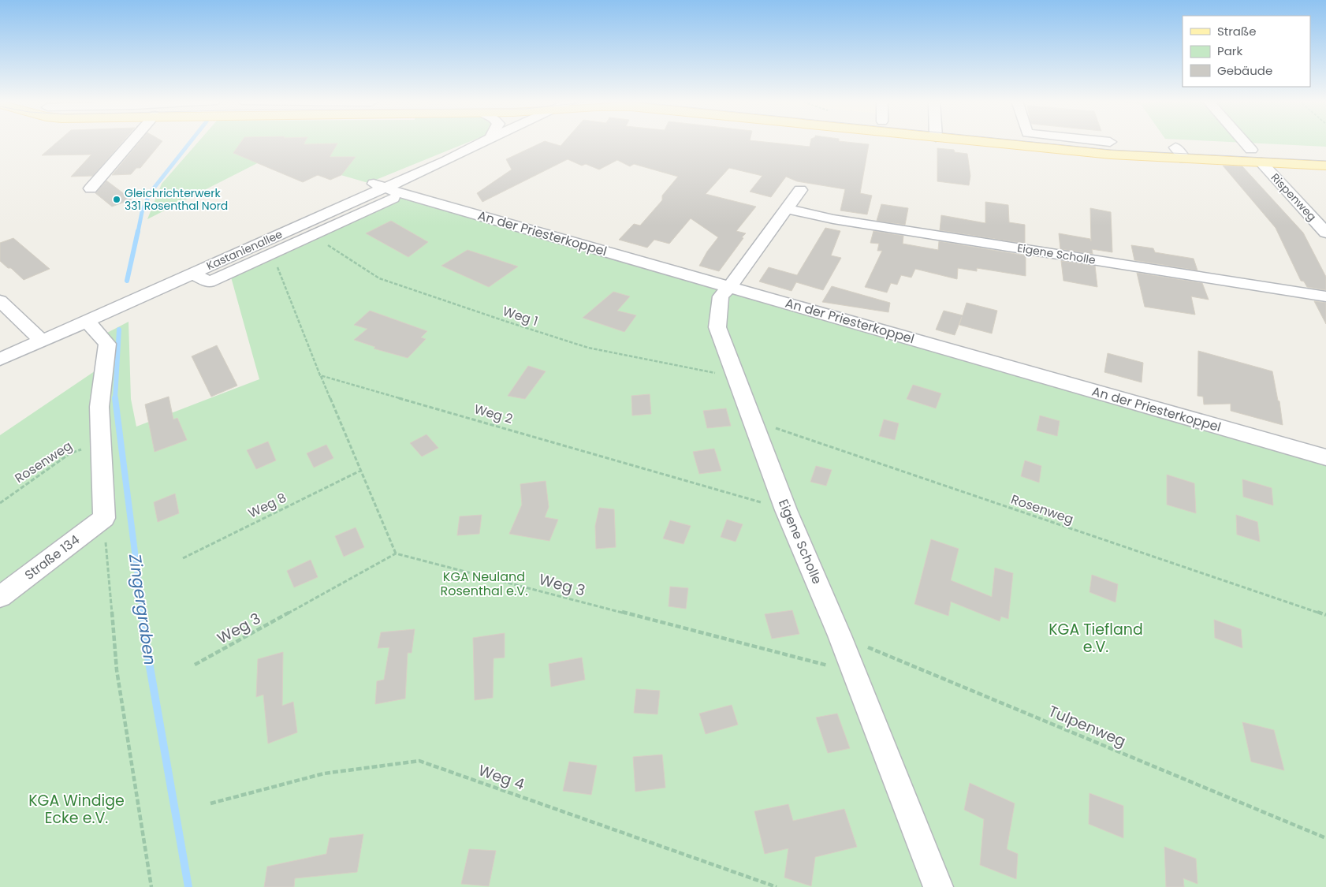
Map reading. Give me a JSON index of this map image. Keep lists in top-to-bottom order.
{
  "streets": {
    "street": [
      "Rispenweg",
      "An der Priesterkoppel",
      "Kastanienallee",
      "Eigene Scholle",
      "Straße 134"
    ],
    "path": [
      "Weg 1",
      "Weg 2",
      "Rosenweg",
      "Weg 8",
      "Weg 3",
      "Tulpenweg",
      "Weg 4"
    ]
  },
  "crossings": [
    ["An der Priesterkoppel", "Kastanienallee"],
    ["An der Priesterkoppel", "Eigene Scholle"],
    ["Kastanienallee", "Weg 1"],
    ["Eigene Scholle", "Weg 1"],
    ["Eigene Scholle", "Weg 2"],
    ["Eigene Scholle", "Rosenweg"],
    ["Eigene Scholle", "Weg 3"],
    ["Eigene Scholle", "Tulpenweg"]
  ],
  "water": ["Zingergraben"],
  "parks": ["KGA Neuland Rosenthal e.V.", "KGA Tiefland e.V.", "KGA Windige Ecke e.V."],
  "places": ["Gleichrichterwerk 331 Rosenthal Nord"],
  "legend": ["Straße", "Park", "Gebäude"]
}
